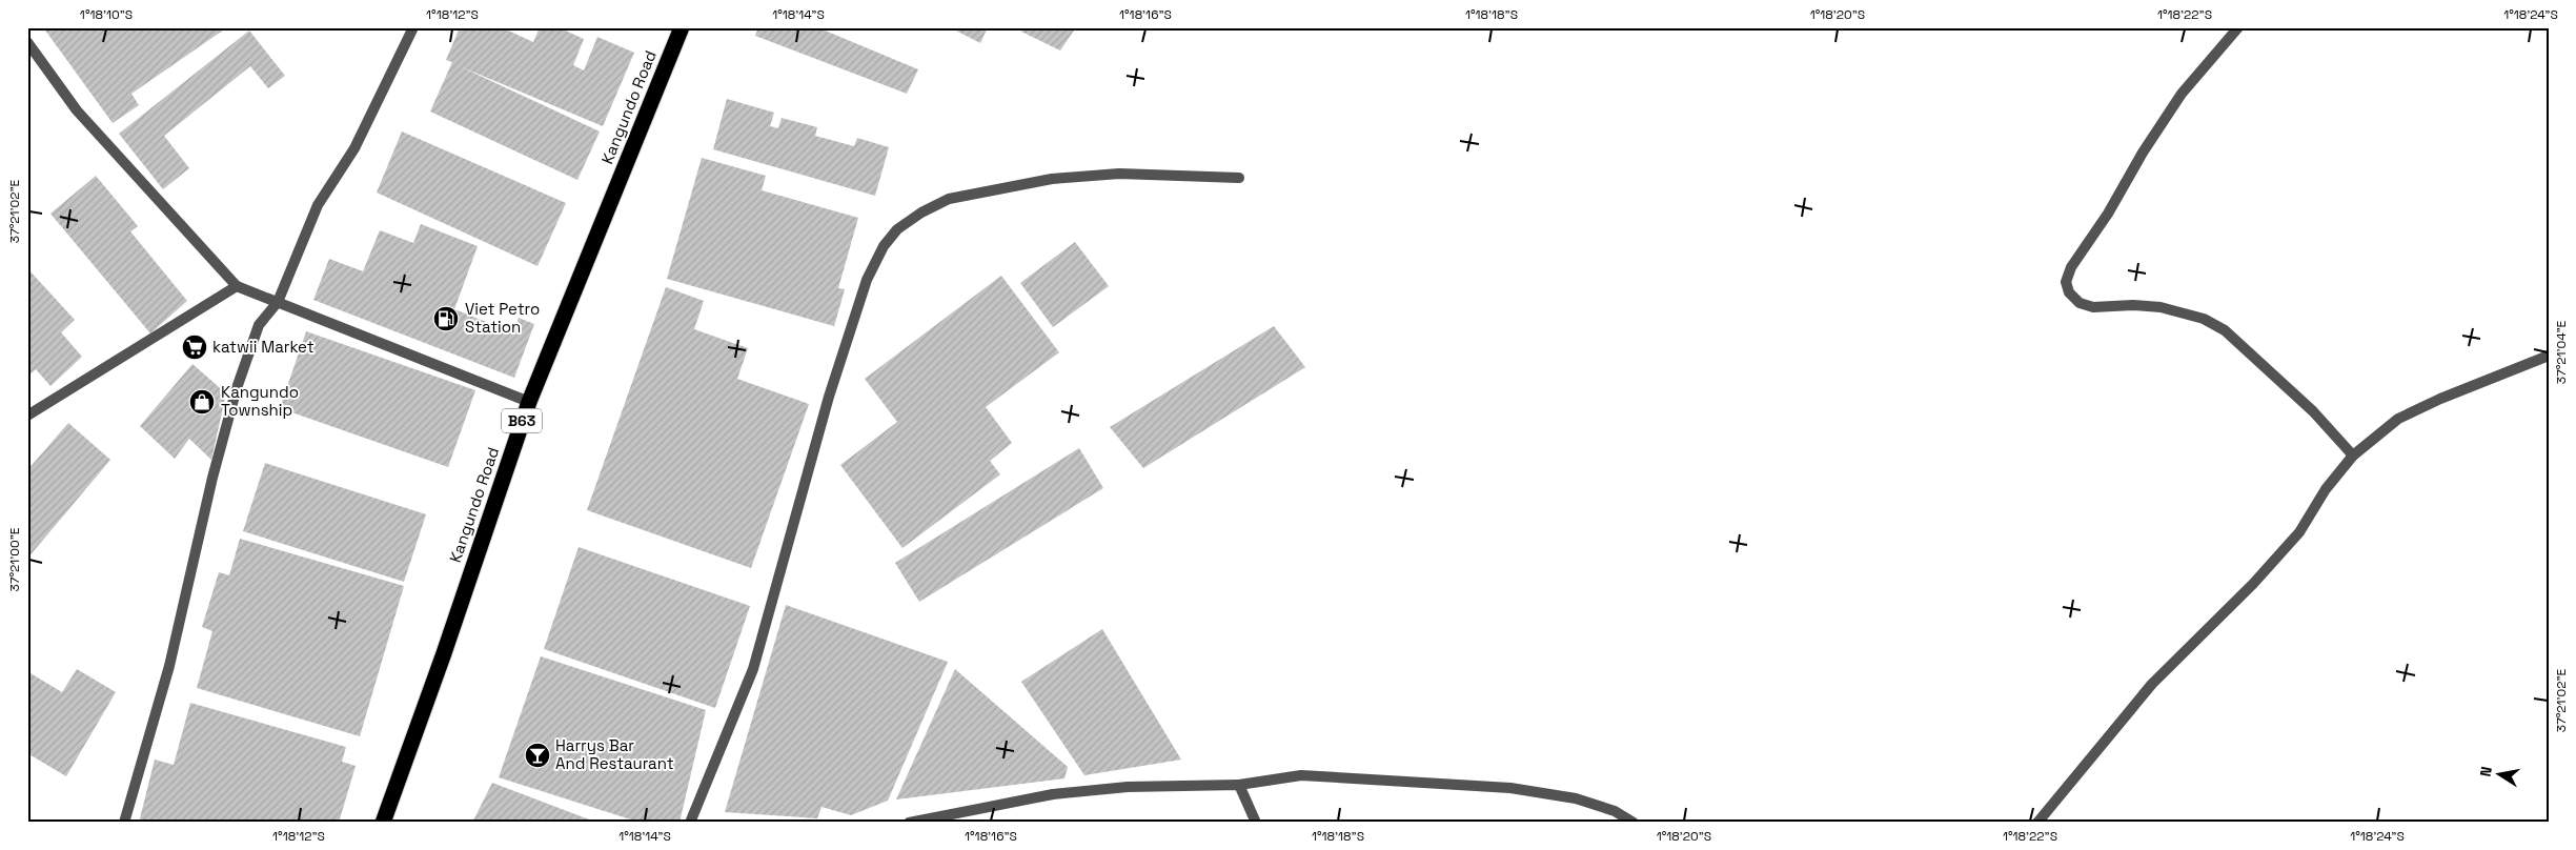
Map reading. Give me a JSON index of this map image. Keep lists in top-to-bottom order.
{
  "streets": {
    "highway": ["Kangundo Road", "B63"]
  },
  "places": {
    "fuel station": ["Viet Petro Station"],
    "supermarket": ["katwii Market"],
    "shop": ["Kangundo Township"],
    "bar": ["Harrys Bar And Restaurant"]
  },
  "north": "left",
  "coordinates": [
    "1°18'10\"S",
    "1°18'12\"S",
    "1°18'14\"S",
    "1°18'16\"S",
    "1°18'18\"S",
    "1°18'20\"S",
    "1°18'22\"S",
    "1°18'24\"S",
    "37°21'02\"E",
    "37°21'04\"E",
    "37°21'00\"E"
  ]
}
